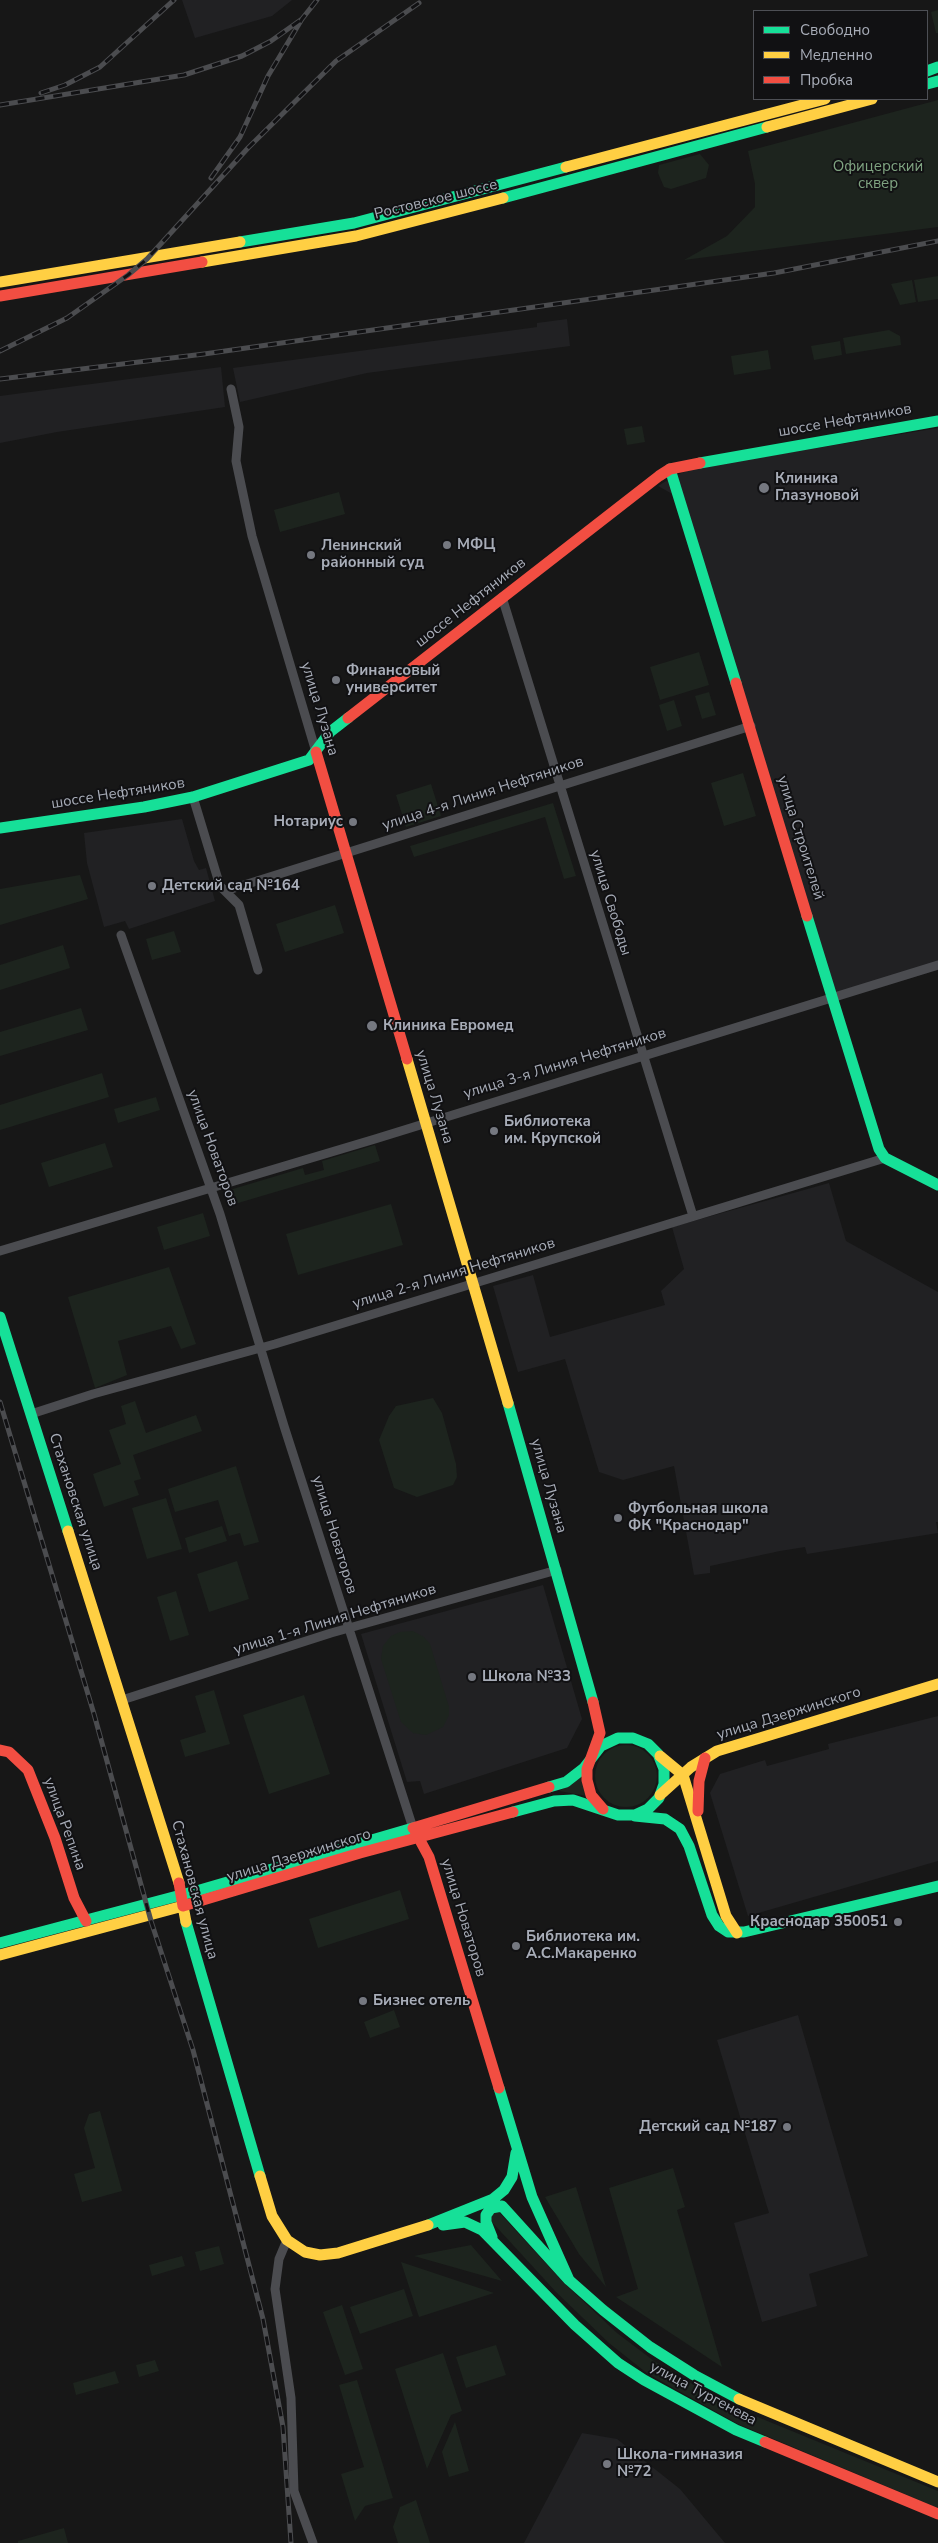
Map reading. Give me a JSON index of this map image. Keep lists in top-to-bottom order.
{
  "streets": {
    "main road": [
      "Ростовское шоссе",
      "шоссе Нефтяников",
      "улица Лузана",
      "улица Строителей",
      "улица Новаторов",
      "Стахановская улица",
      "улица Дзержинского",
      "улица Репина",
      "улица Тургенева"
    ],
    "street": [
      "улица 4-я Линия Нефтяников",
      "улица Свободы",
      "улица 3-я Линия Нефтяников",
      "улица 2-я Линия Нефтяников",
      "улица 1-я Линия Нефтяников"
    ]
  },
  "crossings": [
    ["шоссе Нефтяников", "улица Лузана"],
    ["шоссе Нефтяников", "улица Строителей"],
    ["шоссе Нефтяников", "улица Свободы"],
    ["улица Лузана", "улица 4-я Линия Нефтяников"],
    ["улица Лузана", "улица 3-я Линия Нефтяников"],
    ["улица Лузана", "улица 2-я Линия Нефтяников"],
    ["улица Лузана", "улица 1-я Линия Нефтяников"],
    ["улица Лузана", "улица Дзержинского"],
    ["улица 4-я Линия Нефтяников", "улица Строителей"],
    ["улица 4-я Линия Нефтяников", "улица Свободы"],
    ["улица Строителей", "улица 3-я Линия Нефтяников"],
    ["улица Строителей", "улица 2-я Линия Нефтяников"],
    ["улица Свободы", "улица 3-я Линия Нефтяников"],
    ["улица Свободы", "улица 2-я Линия Нефтяников"],
    ["улица 3-я Линия Нефтяников", "улица Новаторов"],
    ["улица Новаторов", "улица 2-я Линия Нефтяников"],
    ["улица Новаторов", "Стахановская улица"],
    ["улица Новаторов", "улица 1-я Линия Нефтяников"],
    ["улица Новаторов", "улица Дзержинского"],
    ["улица Новаторов", "улица Тургенева"],
    ["улица 2-я Линия Нефтяников", "Стахановская улица"],
    ["Стахановская улица", "улица 1-я Линия Нефтяников"],
    ["Стахановская улица", "улица Дзержинского"],
    ["Стахановская улица", "улица Тургенева"],
    ["улица Дзержинского", "улица Репина"]
  ],
  "parks": ["Офицерский сквер"],
  "places": [
    "Клиника Глазуновой",
    "МФЦ",
    "Ленинский районный суд",
    "Финансовый университет",
    "Нотариус",
    "Детский сад №164",
    "Клиника Евромед",
    "Библиотека им. Крупской",
    "Футбольная школа ФК \"Краснодар\"",
    "Школа №33",
    "Краснодар 350051",
    "Библиотека им. А.С.Макаренко",
    "Бизнес отель",
    "Детский сад №187",
    "Школа-гимназия №72"
  ],
  "legend": ["Свободно", "Медленно", "Пробка"]
}
